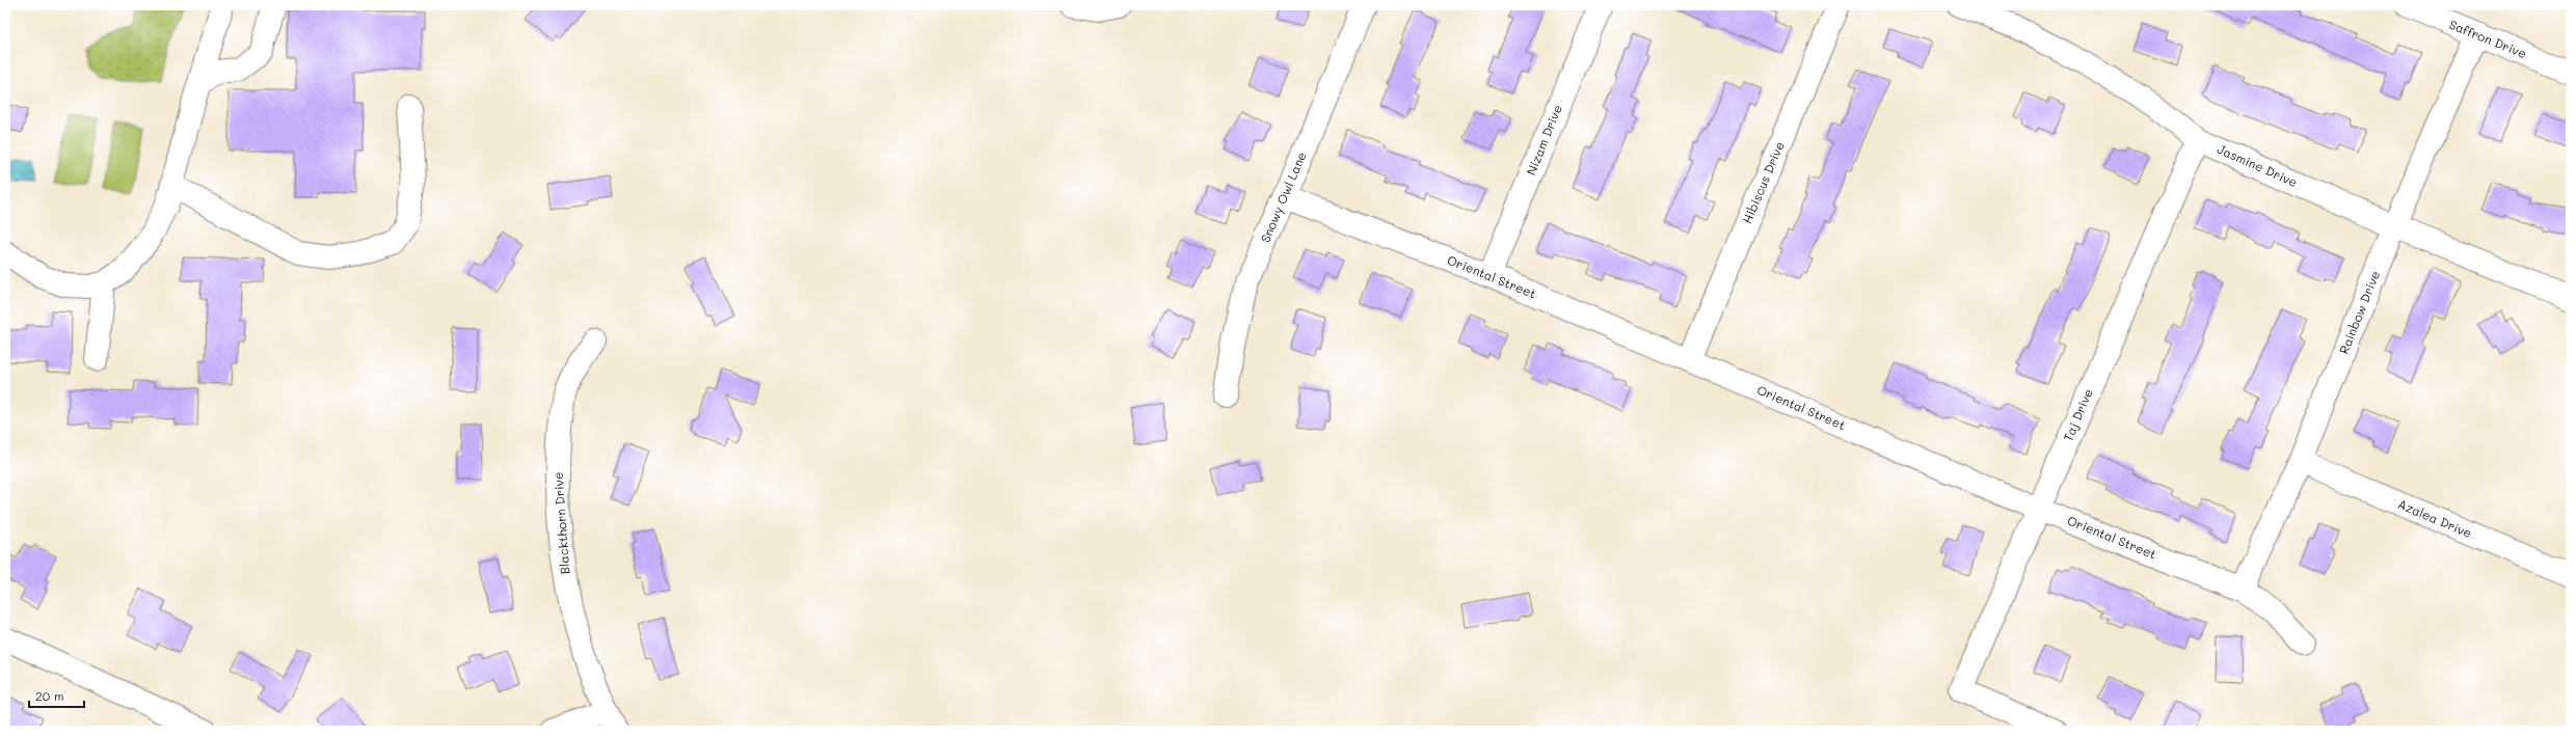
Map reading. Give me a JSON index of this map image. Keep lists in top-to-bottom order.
{
  "streets": {
    "street": [
      "Saffron Drive",
      "Nizam Drive",
      "Jasmine Drive",
      "Hibiscus Drive",
      "Snowy Owl Lane",
      "Oriental Street",
      "Rainbow Drive",
      "Taj Drive",
      "Azalea Drive",
      "Blackthorn Drive"
    ]
  },
  "crossings": [
    ["Saffron Drive", "Rainbow Drive"],
    ["Nizam Drive", "Oriental Street"],
    ["Jasmine Drive", "Rainbow Drive"],
    ["Jasmine Drive", "Taj Drive"],
    ["Hibiscus Drive", "Oriental Street"],
    ["Snowy Owl Lane", "Oriental Street"],
    ["Oriental Street", "Rainbow Drive"],
    ["Oriental Street", "Taj Drive"],
    ["Rainbow Drive", "Azalea Drive"]
  ],
  "scale_bar": "20 m"
}
